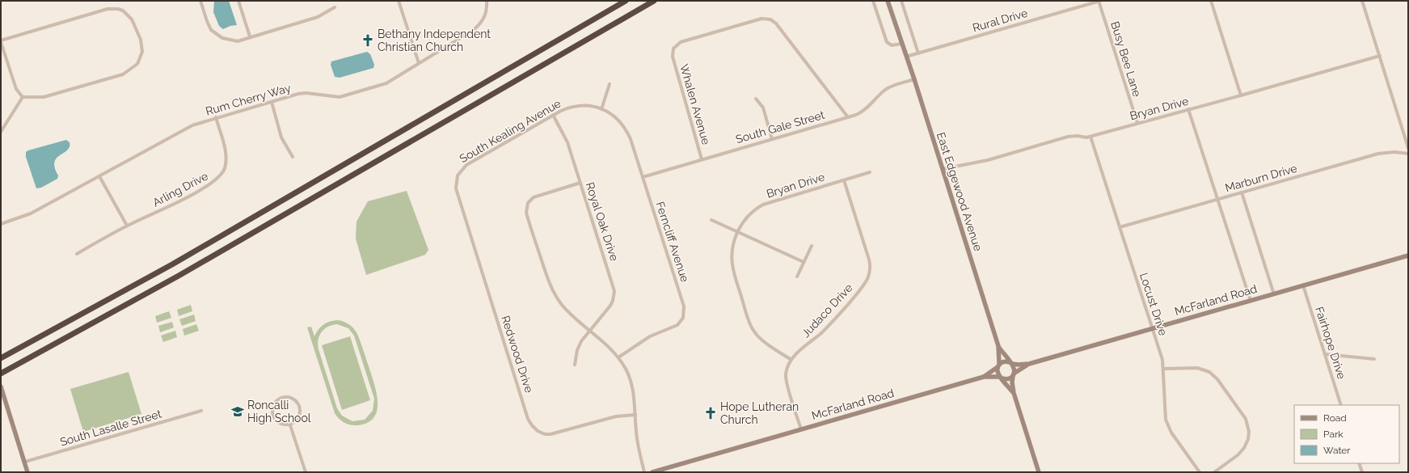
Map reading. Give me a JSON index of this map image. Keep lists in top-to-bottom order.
{
  "streets": {
    "street": [
      "Rural Drive",
      "Busy Bee Lane",
      "Rum Cherry Way",
      "Whalen Avenue",
      "Bryan Drive",
      "South Gale Street",
      "South Kealing Avenue",
      "Marburn Drive",
      "Arling Drive",
      "East Edgewood Avenue",
      "Royal Oak Drive",
      "Ferncliff Avenue",
      "McFarland Road",
      "Locust Drive",
      "Judaco Drive",
      "Fairhope Drive",
      "Redwood Drive",
      "South Lasalle Street"
    ]
  },
  "crossings": [
    ["Rural Drive", "Busy Bee Lane"],
    ["Rural Drive", "East Edgewood Avenue"],
    ["Busy Bee Lane", "Bryan Drive"],
    ["Rum Cherry Way", "Arling Drive"],
    ["Whalen Avenue", "South Gale Street"],
    ["Bryan Drive", "East Edgewood Avenue"],
    ["Bryan Drive", "Locust Drive"],
    ["Bryan Drive", "Judaco Drive"],
    ["South Gale Street", "East Edgewood Avenue"],
    ["South Gale Street", "Ferncliff Avenue"],
    ["South Kealing Avenue", "Royal Oak Drive"],
    ["South Kealing Avenue", "Ferncliff Avenue"],
    ["South Kealing Avenue", "Redwood Drive"],
    ["Marburn Drive", "Locust Drive"],
    ["East Edgewood Avenue", "McFarland Road"],
    ["McFarland Road", "Locust Drive"],
    ["McFarland Road", "Fairhope Drive"]
  ],
  "places": {
    "church": ["Bethany Independent Christian Church", "Hope Lutheran Church"],
    "school or university": ["Roncalli High School"]
  },
  "legend": ["Road", "Park", "Water"]
}
